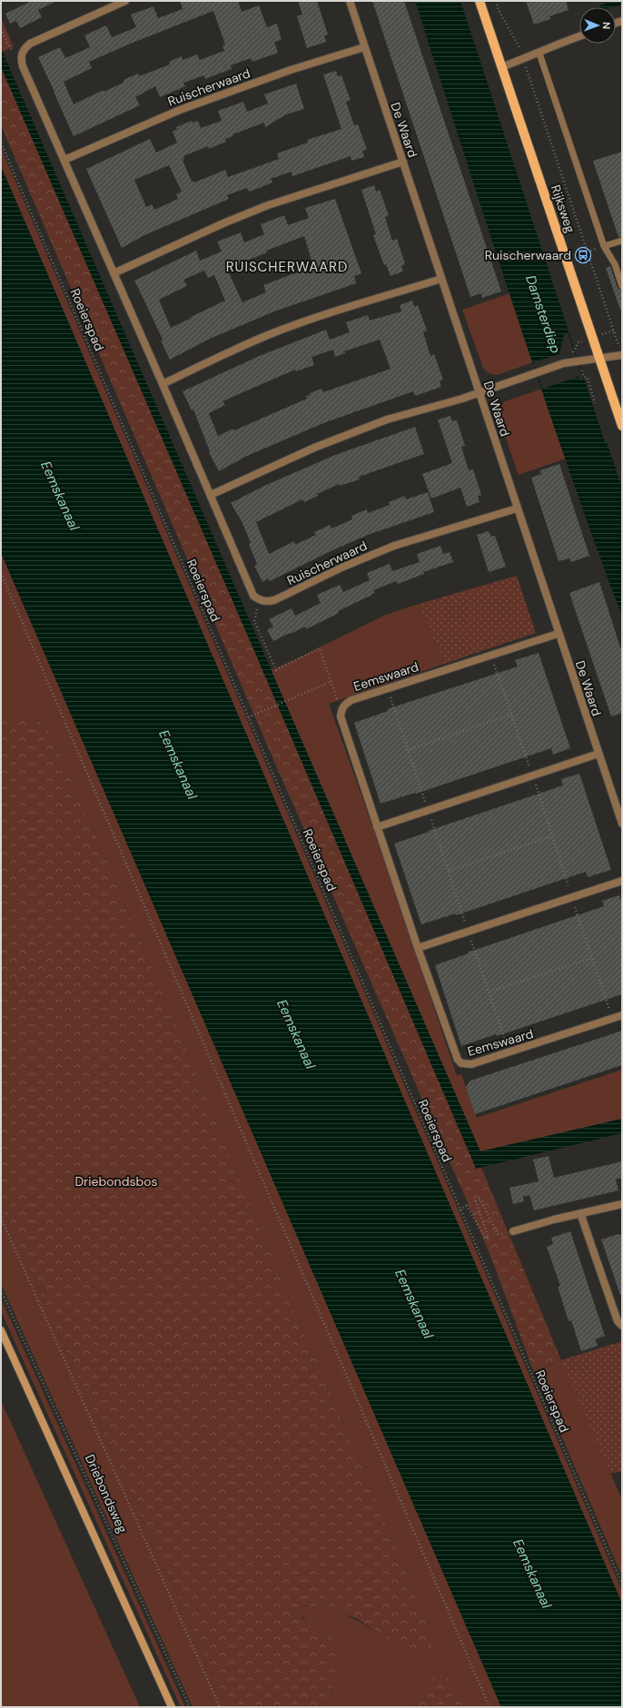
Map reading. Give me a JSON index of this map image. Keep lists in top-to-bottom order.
{
  "streets": {
    "main road": ["Rijksweg"],
    "street": ["Ruischerwaard", "De Waard", "Eemswaard"],
    "path": ["Roeierspad", "Driebondsweg"]
  },
  "crossings": [
    ["Ruischerwaard", "De Waard"],
    ["De Waard", "Eemswaard"]
  ],
  "districts": ["RUISCHERWAARD"],
  "water": ["Damsterdiep", "Eemskanaal"],
  "parks": ["Driebondsbos"],
  "places": {
    "bus stop": ["Ruischerwaard"]
  },
  "north": "right"
}
